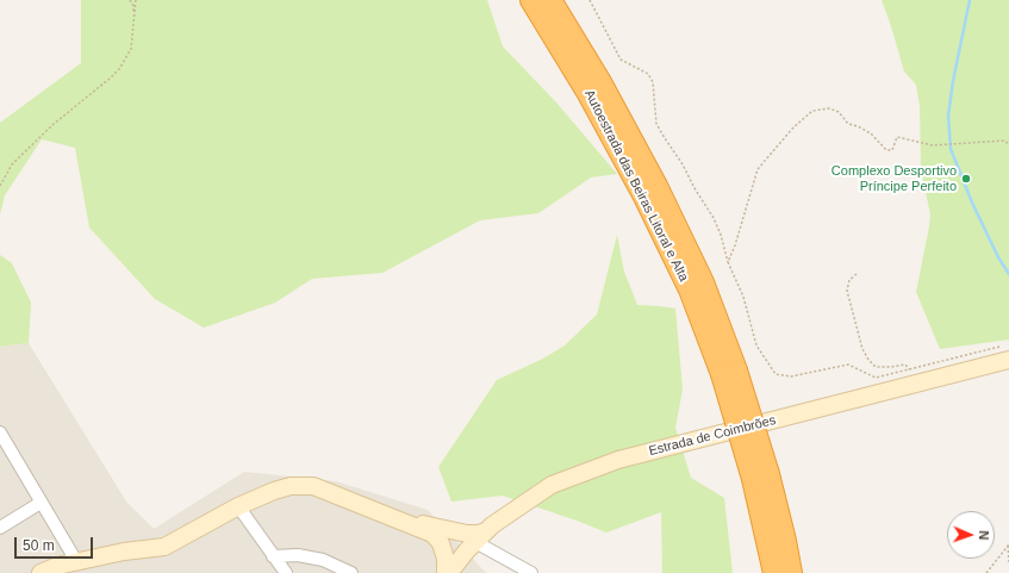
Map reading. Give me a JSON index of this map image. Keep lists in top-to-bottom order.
{
  "streets": {
    "highway": ["Autoestrada das Beiras Litoral e Alta"],
    "street": ["Estrada de Coimbrões"]
  },
  "places": ["Complexo Desportivo Príncipe Perfeito"],
  "scale_bar": "50 m",
  "north": "right"
}
